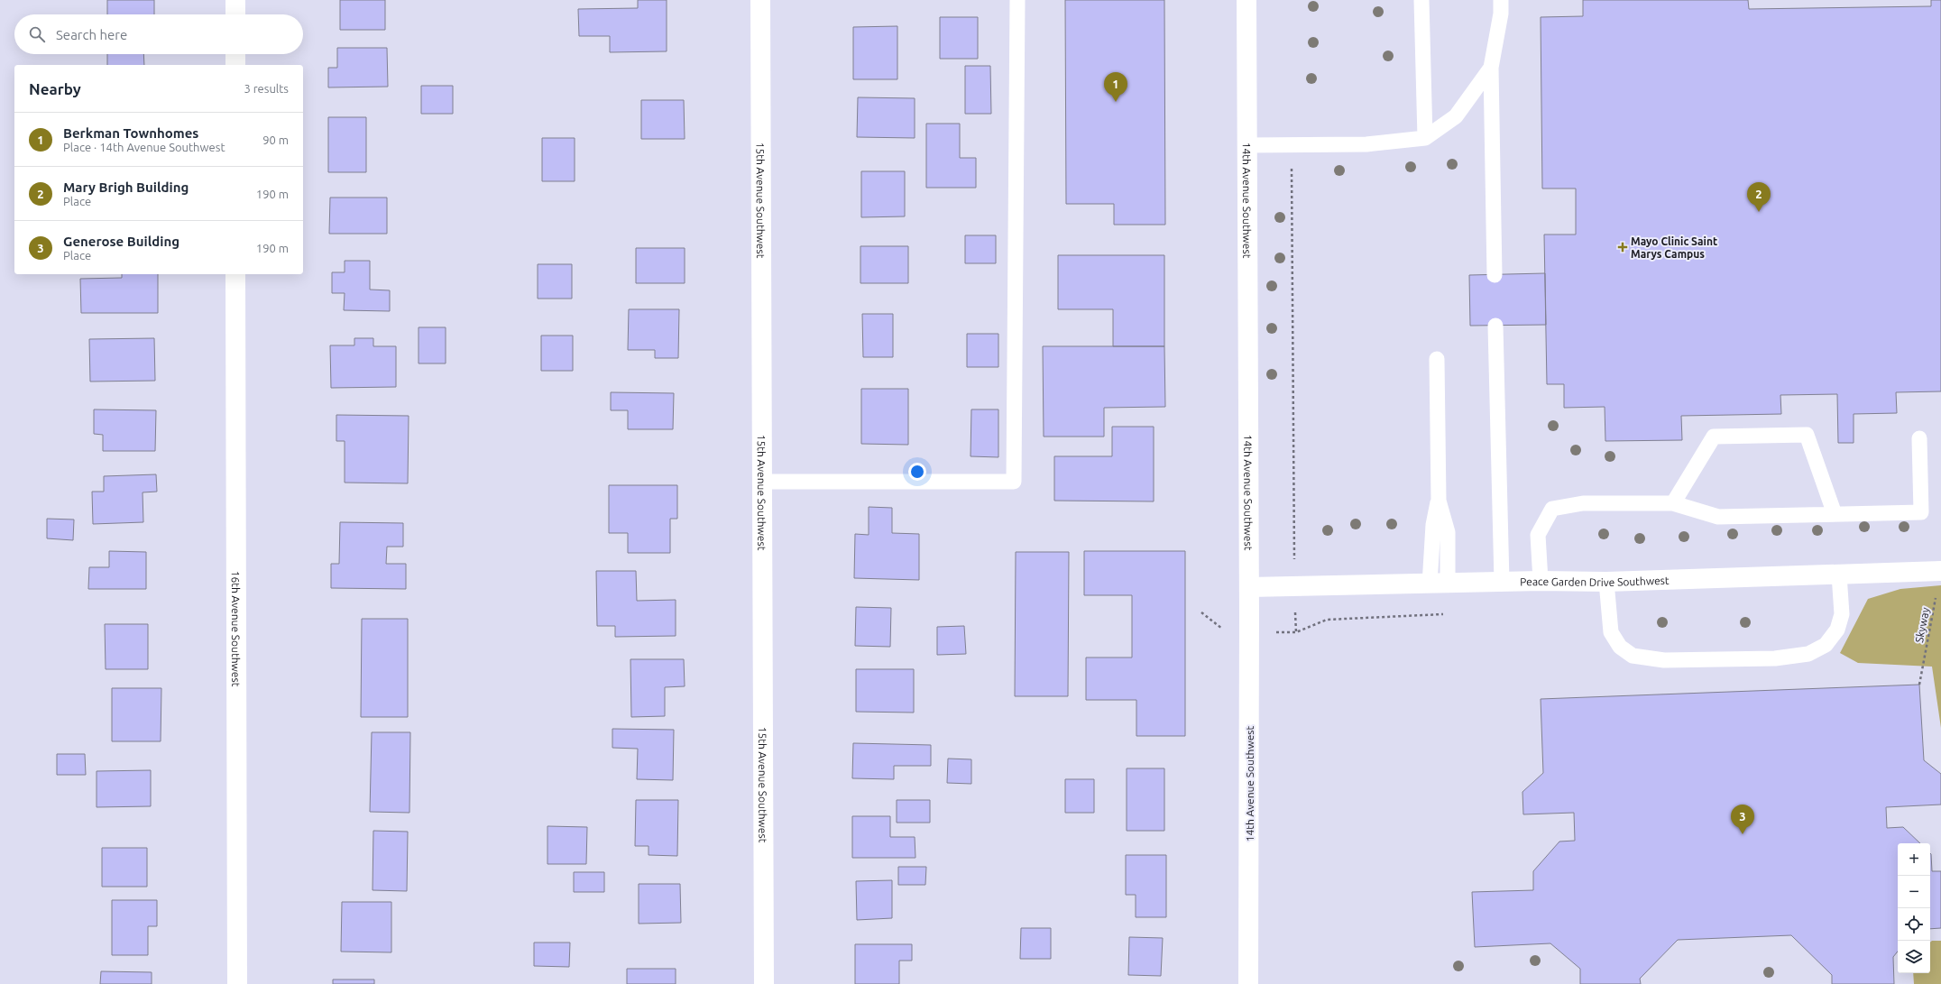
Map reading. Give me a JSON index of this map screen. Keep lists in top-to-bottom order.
{
  "streets": {
    "street": [
      "15th Avenue Southwest",
      "14th Avenue Southwest",
      "Peace Garden Drive Southwest",
      "16th Avenue Southwest"
    ],
    "path": ["Skyway"]
  },
  "crossings": [
    ["14th Avenue Southwest", "Peace Garden Drive Southwest"]
  ],
  "places": {
    "health": ["Mayo Clinic Saint Marys Campus"]
  },
  "page": {
    "search": "Search here",
    "heading": ["Nearby", "3 results"],
    "pins": ["1", "2", "3"],
    "list": [
      {
        "mark": "1",
        "name": "Berkman Townhomes",
        "note": "Place · 14th Avenue Southwest",
        "value": "90 m"
      },
      {
        "mark": "2",
        "name": "Mary Brigh Building",
        "note": "Place",
        "value": "190 m"
      },
      {
        "mark": "3",
        "name": "Generose Building",
        "note": "Place",
        "value": "190 m"
      }
    ],
    "map_buttons": ["+", "−"]
  }
}
